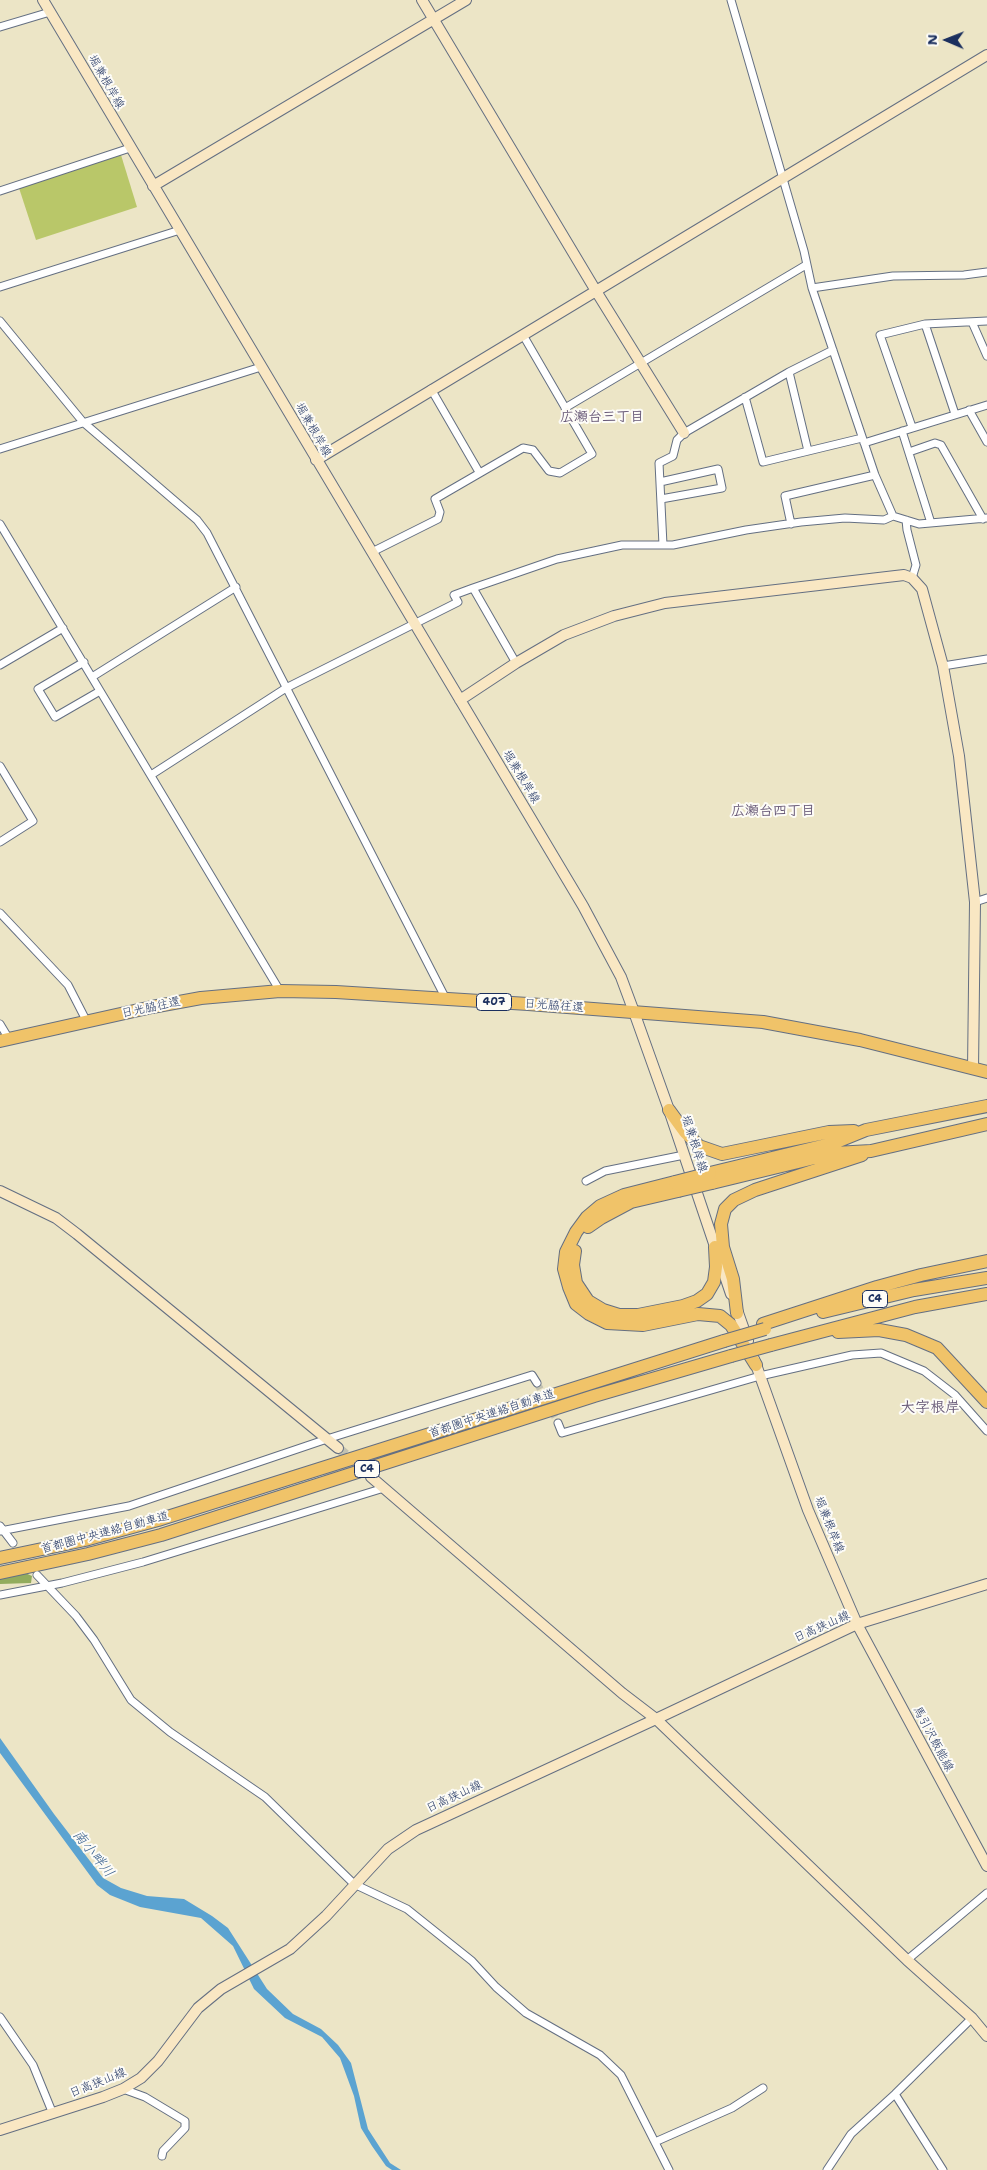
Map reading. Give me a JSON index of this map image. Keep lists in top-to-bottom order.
{
  "streets": {
    "highway": [
      "407",
      "日光脇往還",
      "C4",
      "首都圏中央連絡自動車道"
    ],
    "street": ["堀兼根岸線", "日高狭山線", "馬引沢飯能線"]
  },
  "crossings": [
    ["堀兼根岸線", "日光脇往還"],
    ["堀兼根岸線", "日高狭山線"],
    ["堀兼根岸線", "馬引沢飯能線"],
    ["C4", "首都圏中央連絡自動車道"],
    ["日高狭山線", "馬引沢飯能線"]
  ],
  "districts": ["広瀬台三丁目", "広瀬台四丁目", "大字根岸"],
  "water": ["南小畔川"],
  "north": "left"
}
